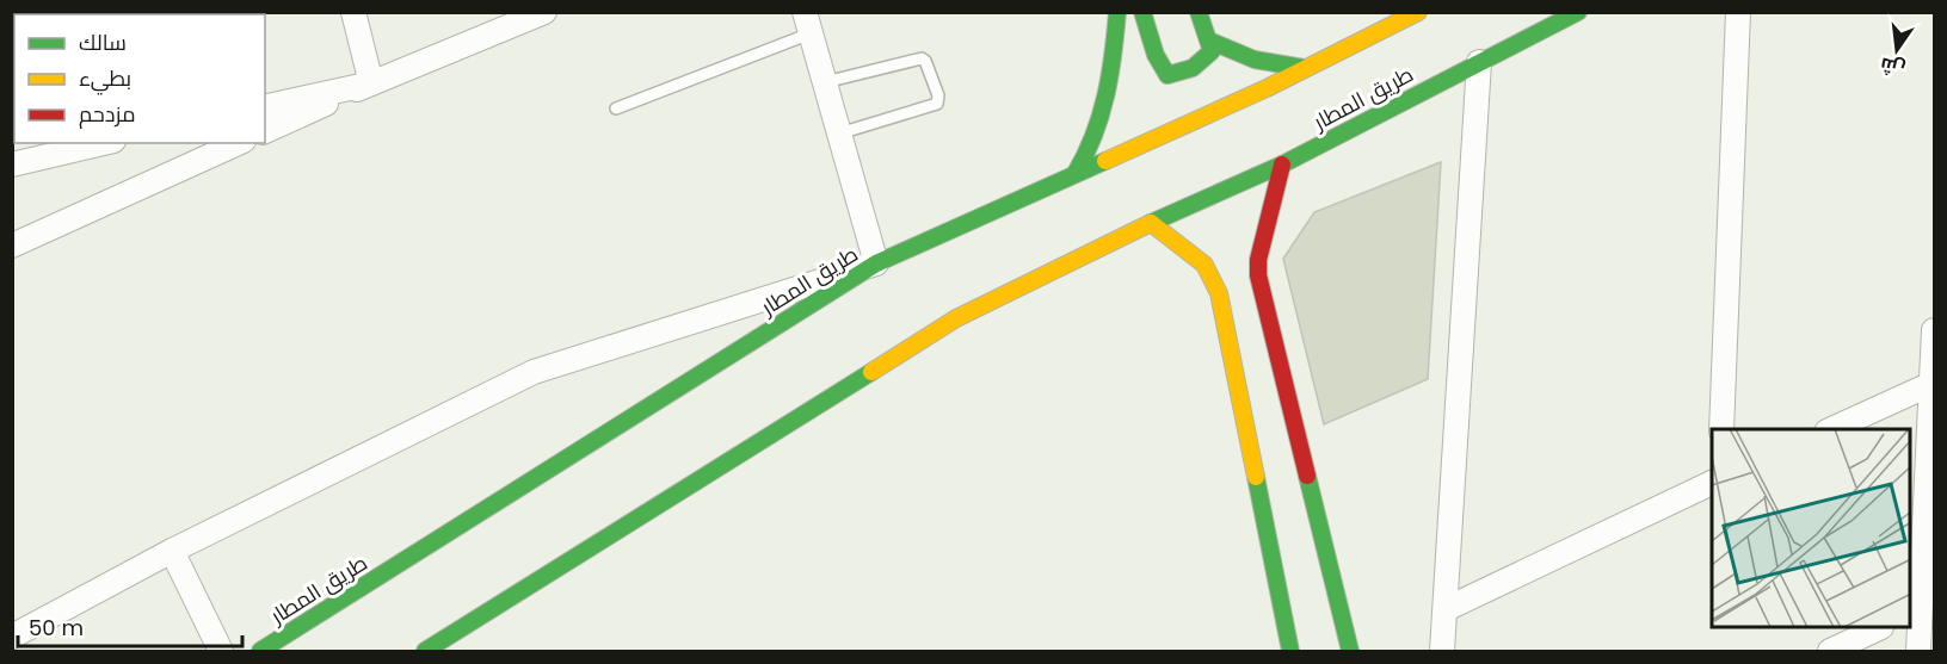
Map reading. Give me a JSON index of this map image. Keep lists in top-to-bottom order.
{
  "streets": {
    "main road": ["طريق المطار"]
  },
  "legend": ["سالك", "بطيء", "مزدحم"],
  "scale_bar": "50 m",
  "north": "bottom"
}
